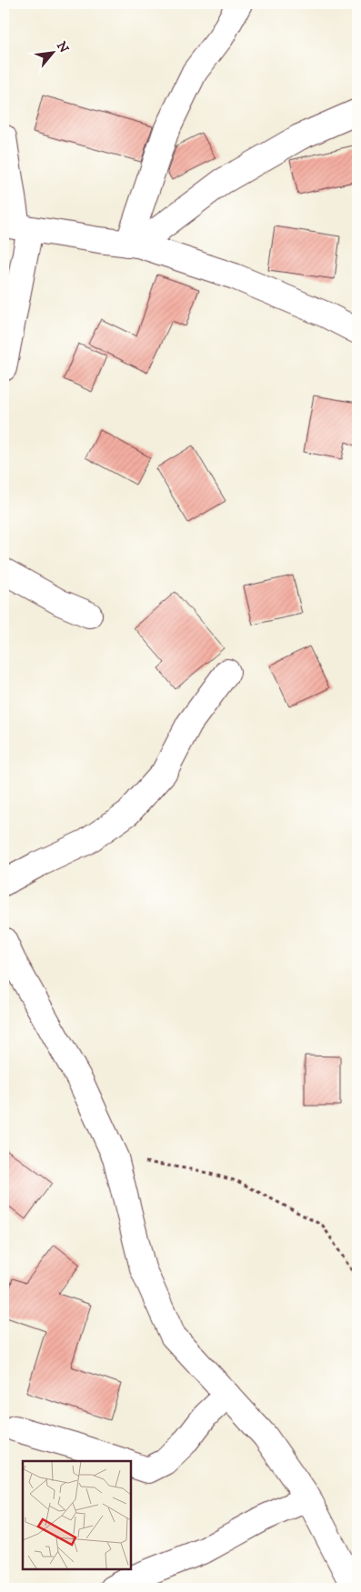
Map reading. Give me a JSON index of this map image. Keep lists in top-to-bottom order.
{
  "north": "top right"
}
